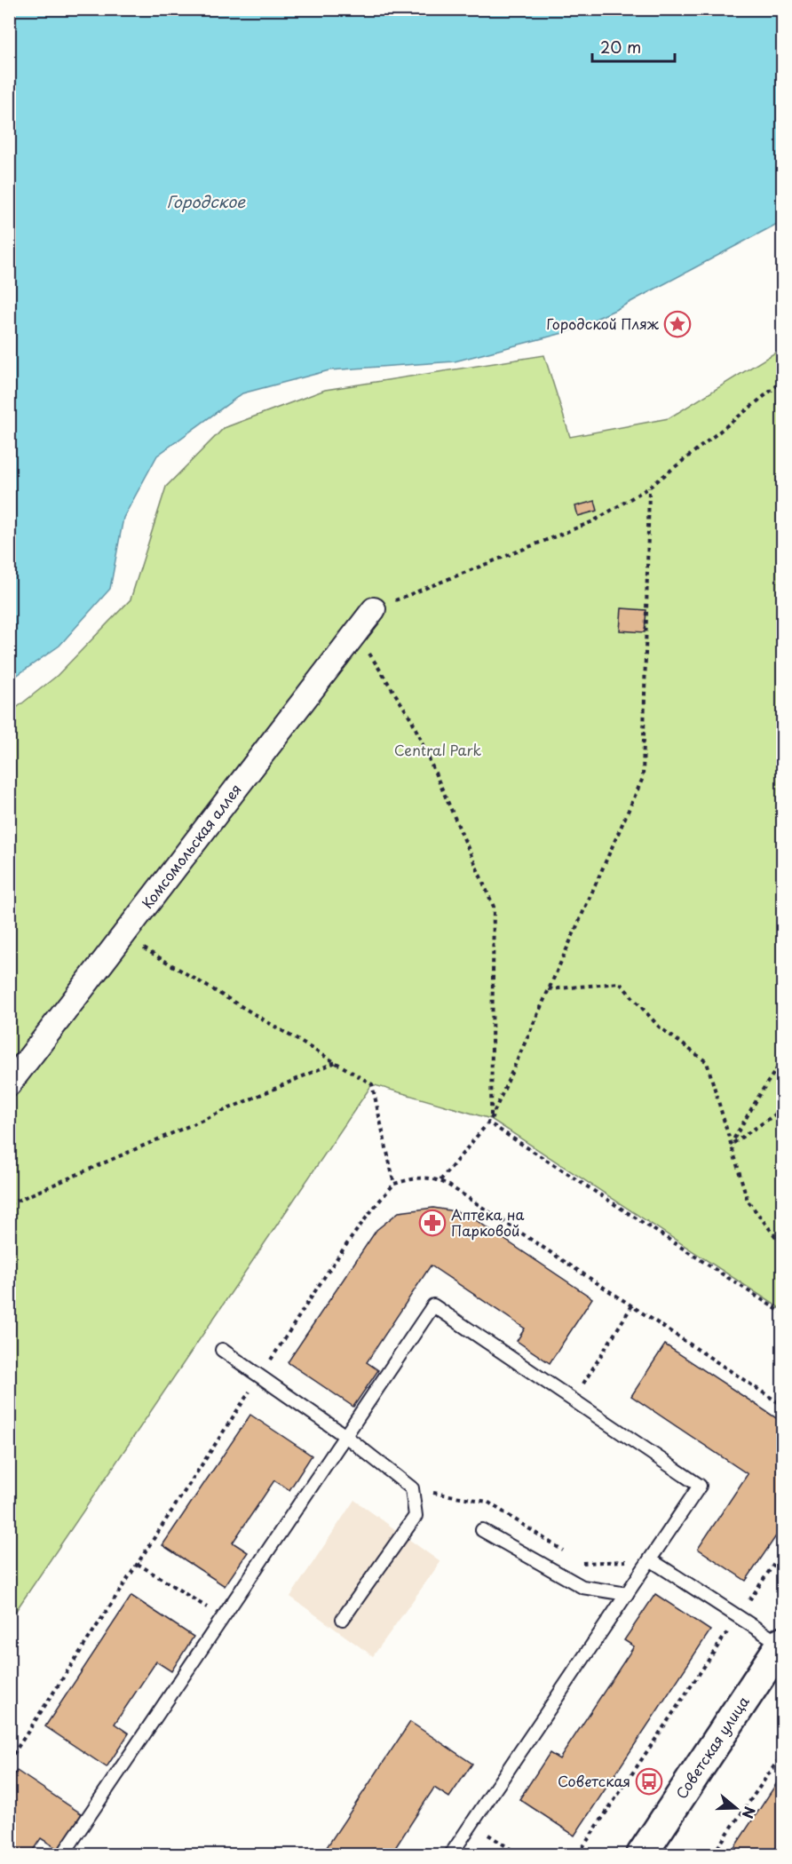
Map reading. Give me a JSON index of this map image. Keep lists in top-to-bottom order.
{
  "streets": {
    "main road": ["Советская улица"],
    "street": ["Комсомольская аллея"]
  },
  "water": ["Городское"],
  "parks": ["Central Park"],
  "places": {
    "place": ["Городской Пляж"],
    "pharmacy": ["Аптека на Парковой"],
    "bus stop": ["Советская"]
  },
  "scale_bar": "20 m",
  "north": "right"
}
